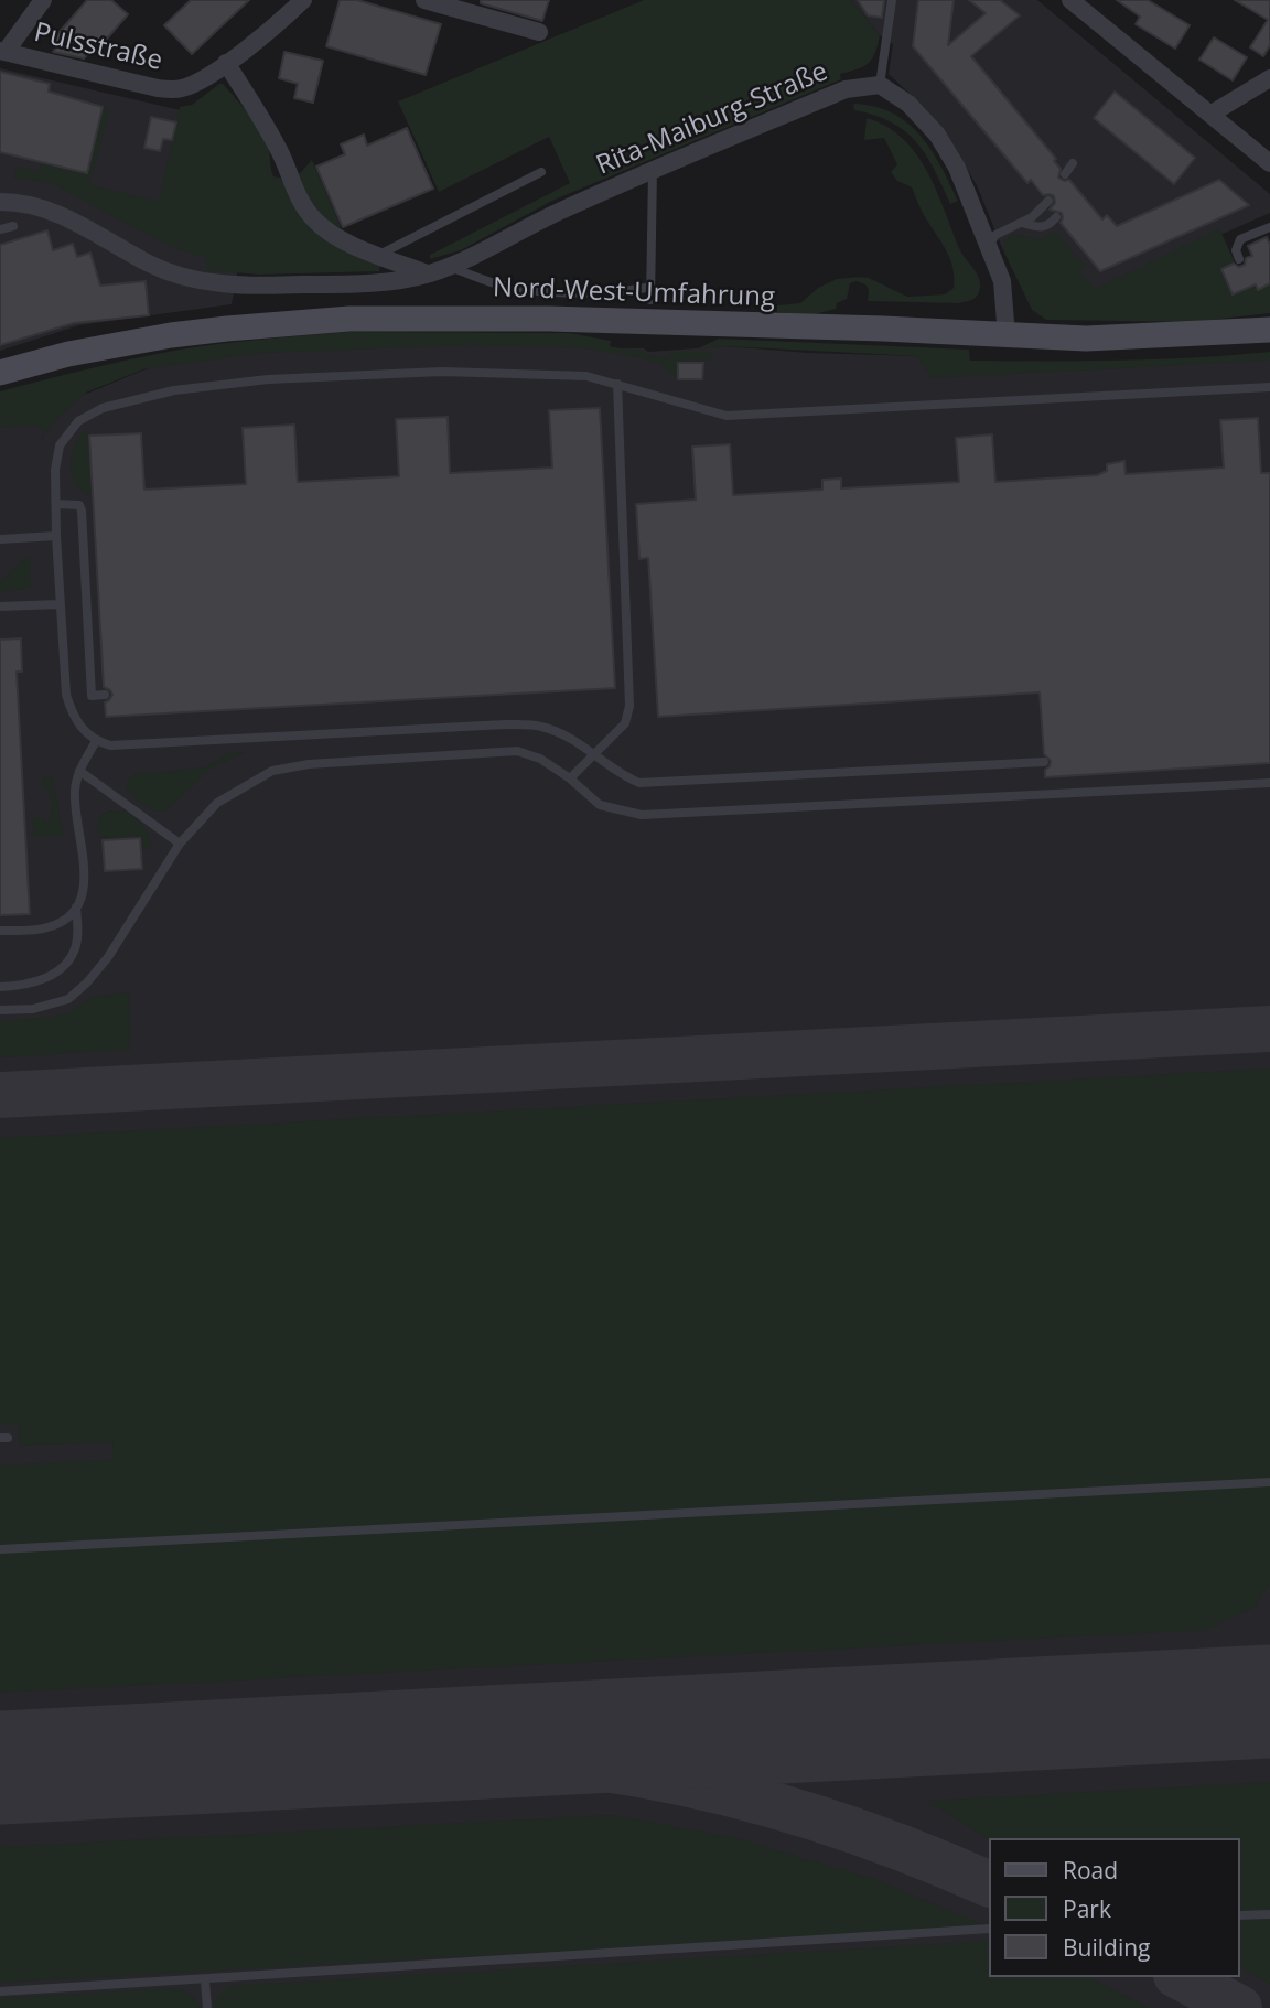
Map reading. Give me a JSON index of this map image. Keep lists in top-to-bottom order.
{
  "streets": {
    "main road": ["Nord-West-Umfahrung"],
    "street": ["Pulsstraße", "Rita-Maiburg-Straße"]
  },
  "legend": ["Road", "Park", "Building"]
}
